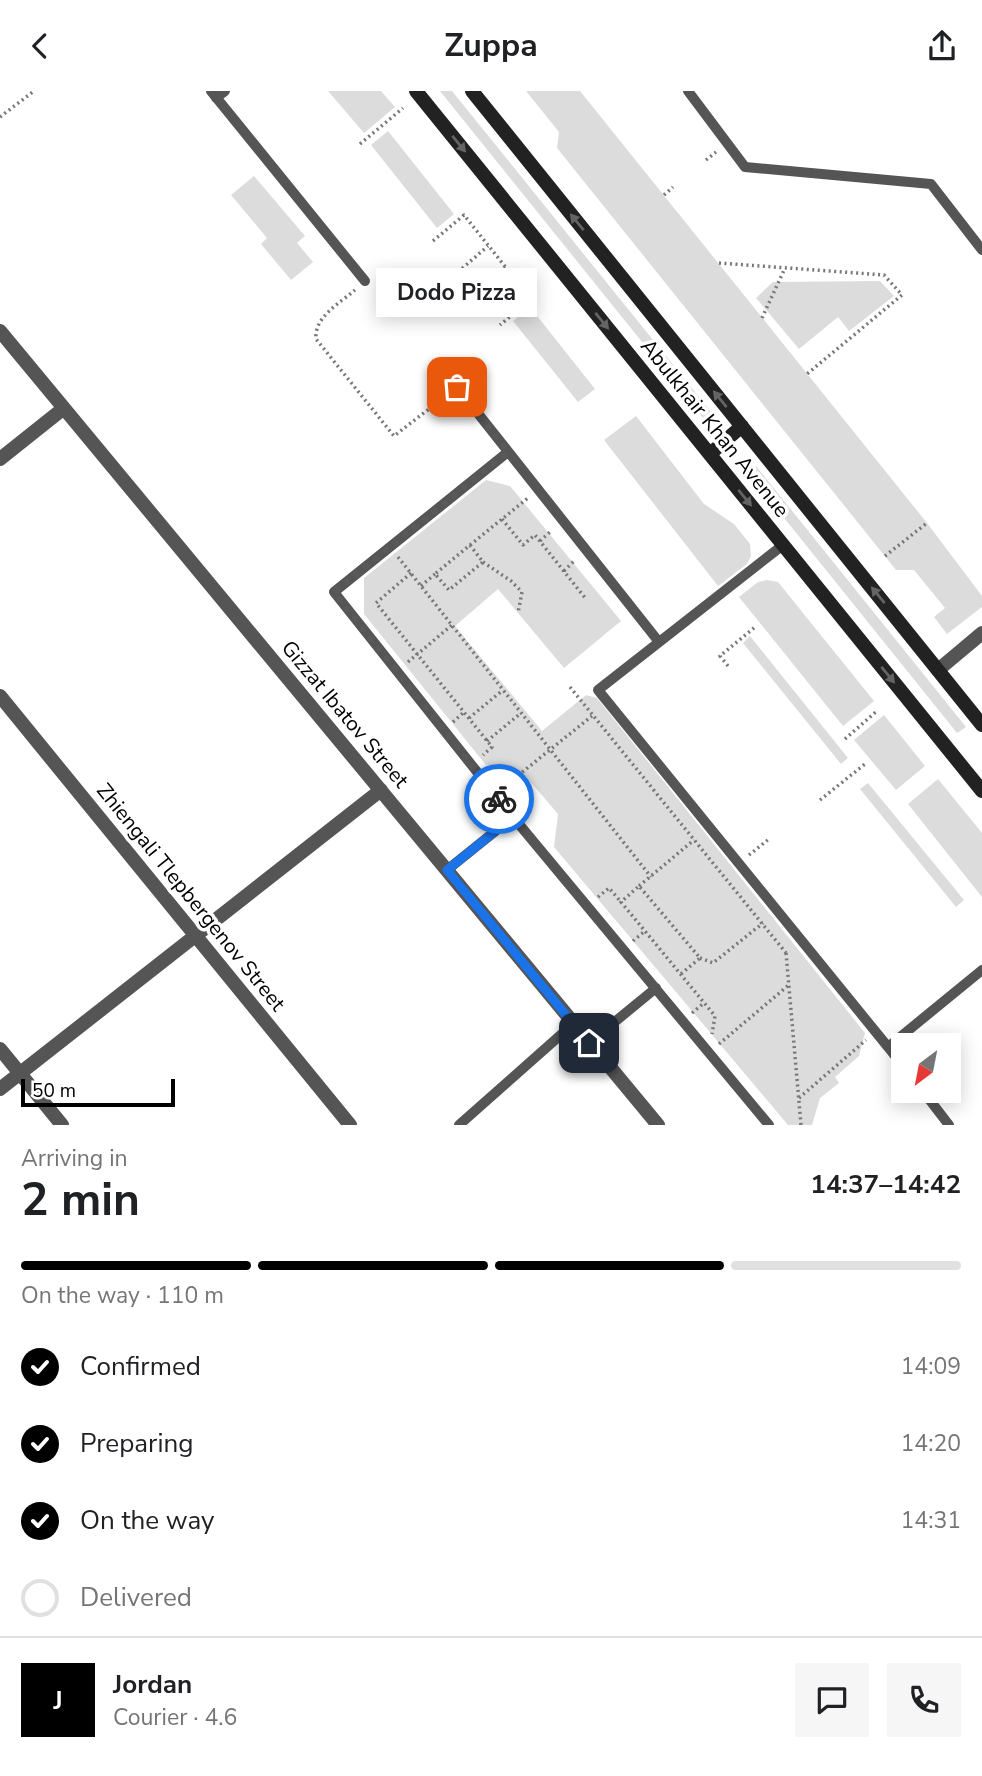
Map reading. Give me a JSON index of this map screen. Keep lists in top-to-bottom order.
{
  "streets": {
    "main road": ["Abulkhair Khan Avenue"],
    "street": ["Gizzat Ibatov Street", "Zhiengali Tlepbergenov Street"]
  },
  "places": ["Dodo Pizza"],
  "scale_bar": "50 m",
  "north": "bottom left",
  "page": {
    "header": "Zuppa",
    "bubble": "Dodo Pizza",
    "scale": "50 m",
    "heading": ["2 min", "Arriving in", "14:37–14:42"],
    "panel": ["Jordan", "Courier · 4.6"],
    "bar": "On the way · 110 m",
    "list": [
      ["Confirmed", "14:09"],
      ["Preparing", "14:20"],
      ["On the way", "14:31"],
      "Delivered"
    ],
    "round": "J"
  }
}
